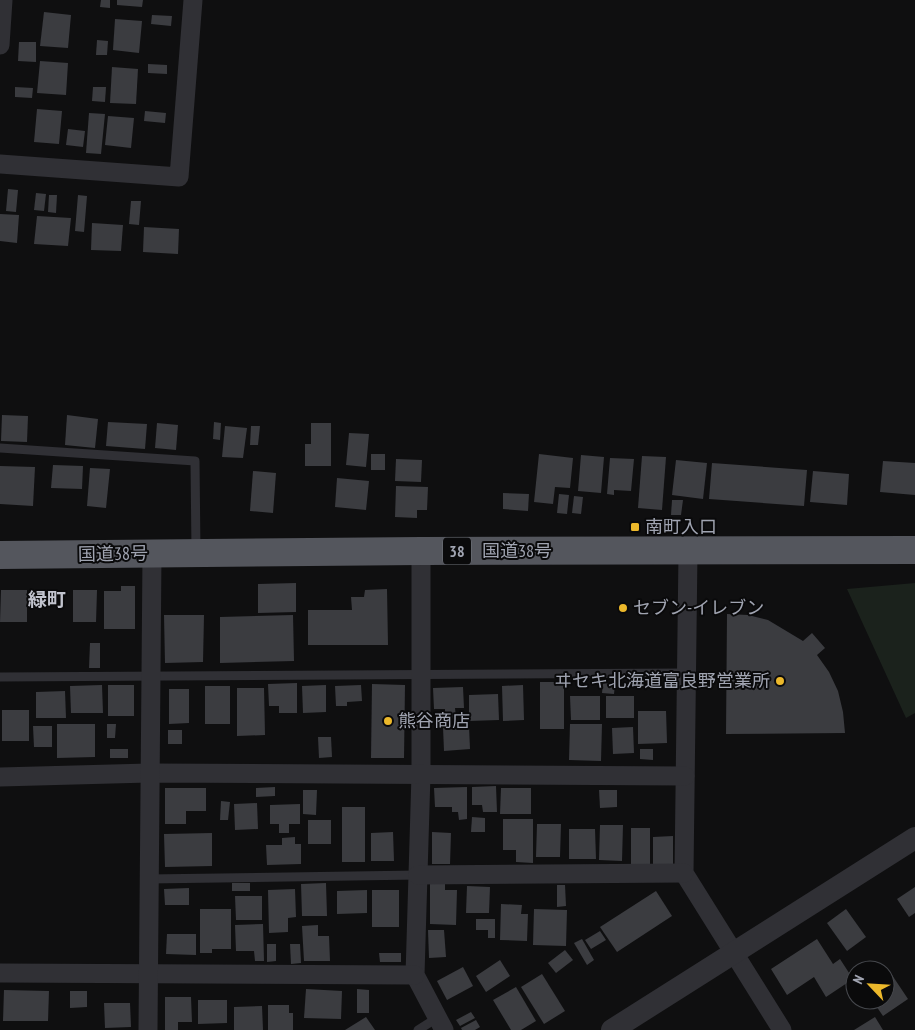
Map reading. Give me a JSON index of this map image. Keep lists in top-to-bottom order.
{
  "streets": {
    "highway": ["38", "国道38号"]
  },
  "districts": ["緑町"],
  "places": {
    "transit": ["南町入口"],
    "other": ["セブン-イレブン", "ヰセキ北海道富良野営業所", "熊谷商店"]
  },
  "north": "top left"
}
